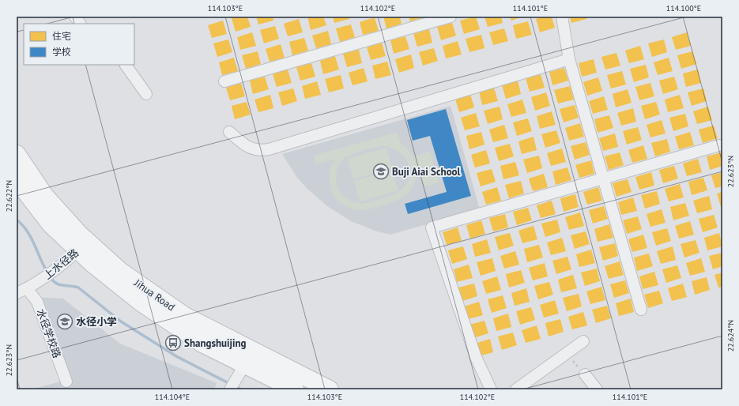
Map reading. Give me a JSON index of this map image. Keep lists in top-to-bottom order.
{
  "streets": {
    "main road": ["Jihua Road"],
    "street": ["上水径路", "水径学校路"]
  },
  "crossings": [
    ["上水径路", "Jihua Road"],
    ["上水径路", "水径学校路"]
  ],
  "places": {
    "school or university": ["Buji Aiai School", "水径小学"],
    "bus stop": ["Shangshuijing"]
  },
  "legend": ["住宅", "学校"],
  "coordinates": [
    "114.103°E",
    "114.102°E",
    "114.101°E",
    "114.100°E",
    "22.623°N",
    "22.622°N",
    "22.624°N",
    "114.104°E"
  ]
}
